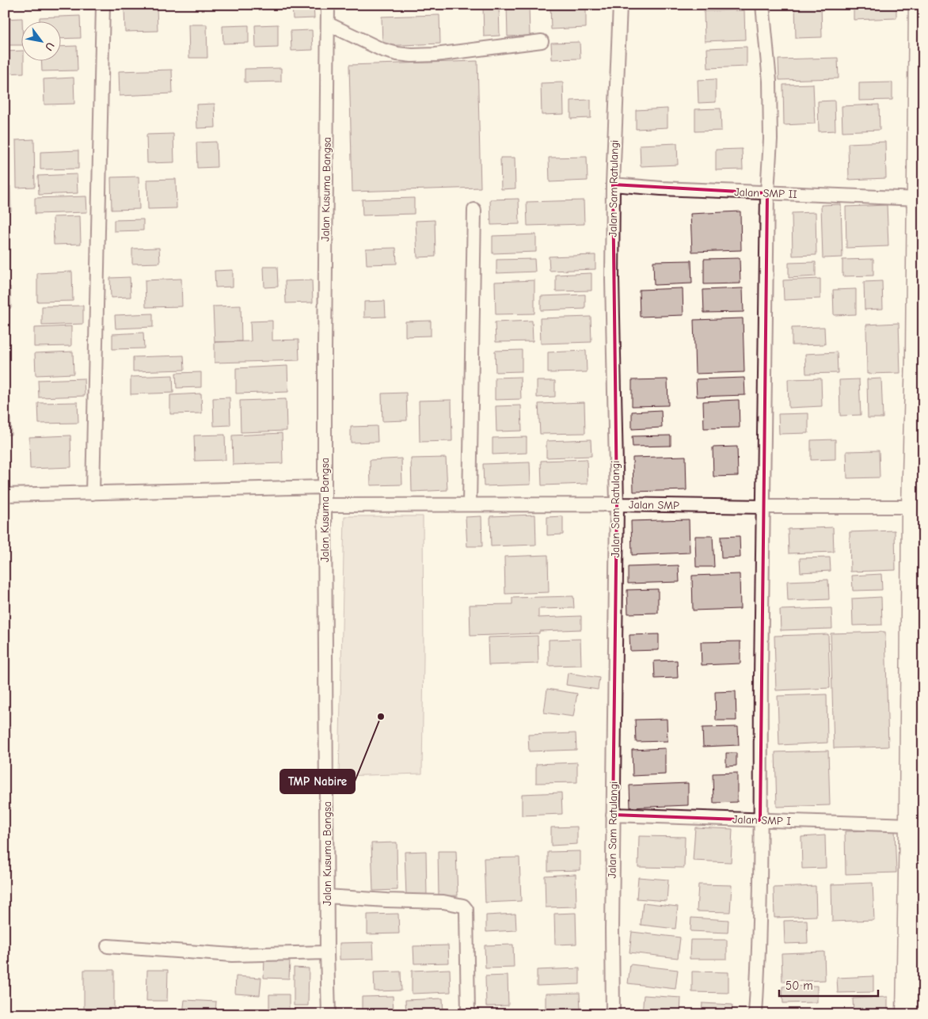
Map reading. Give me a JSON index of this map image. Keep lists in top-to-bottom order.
{
  "streets": {
    "street": [
      "Jalan Sam Ratulangi",
      "Jalan Kusuma Bangsa",
      "Jalan SMP II",
      "Jalan SMP",
      "Jalan SMP I"
    ]
  },
  "crossings": [
    ["Jalan Sam Ratulangi", "Jalan SMP II"],
    ["Jalan Sam Ratulangi", "Jalan SMP"],
    ["Jalan Sam Ratulangi", "Jalan SMP I"],
    ["Jalan Kusuma Bangsa", "Jalan SMP"]
  ],
  "places": ["TMP Nabire"],
  "scale_bar": "50 m",
  "north": "bottom right"
}
